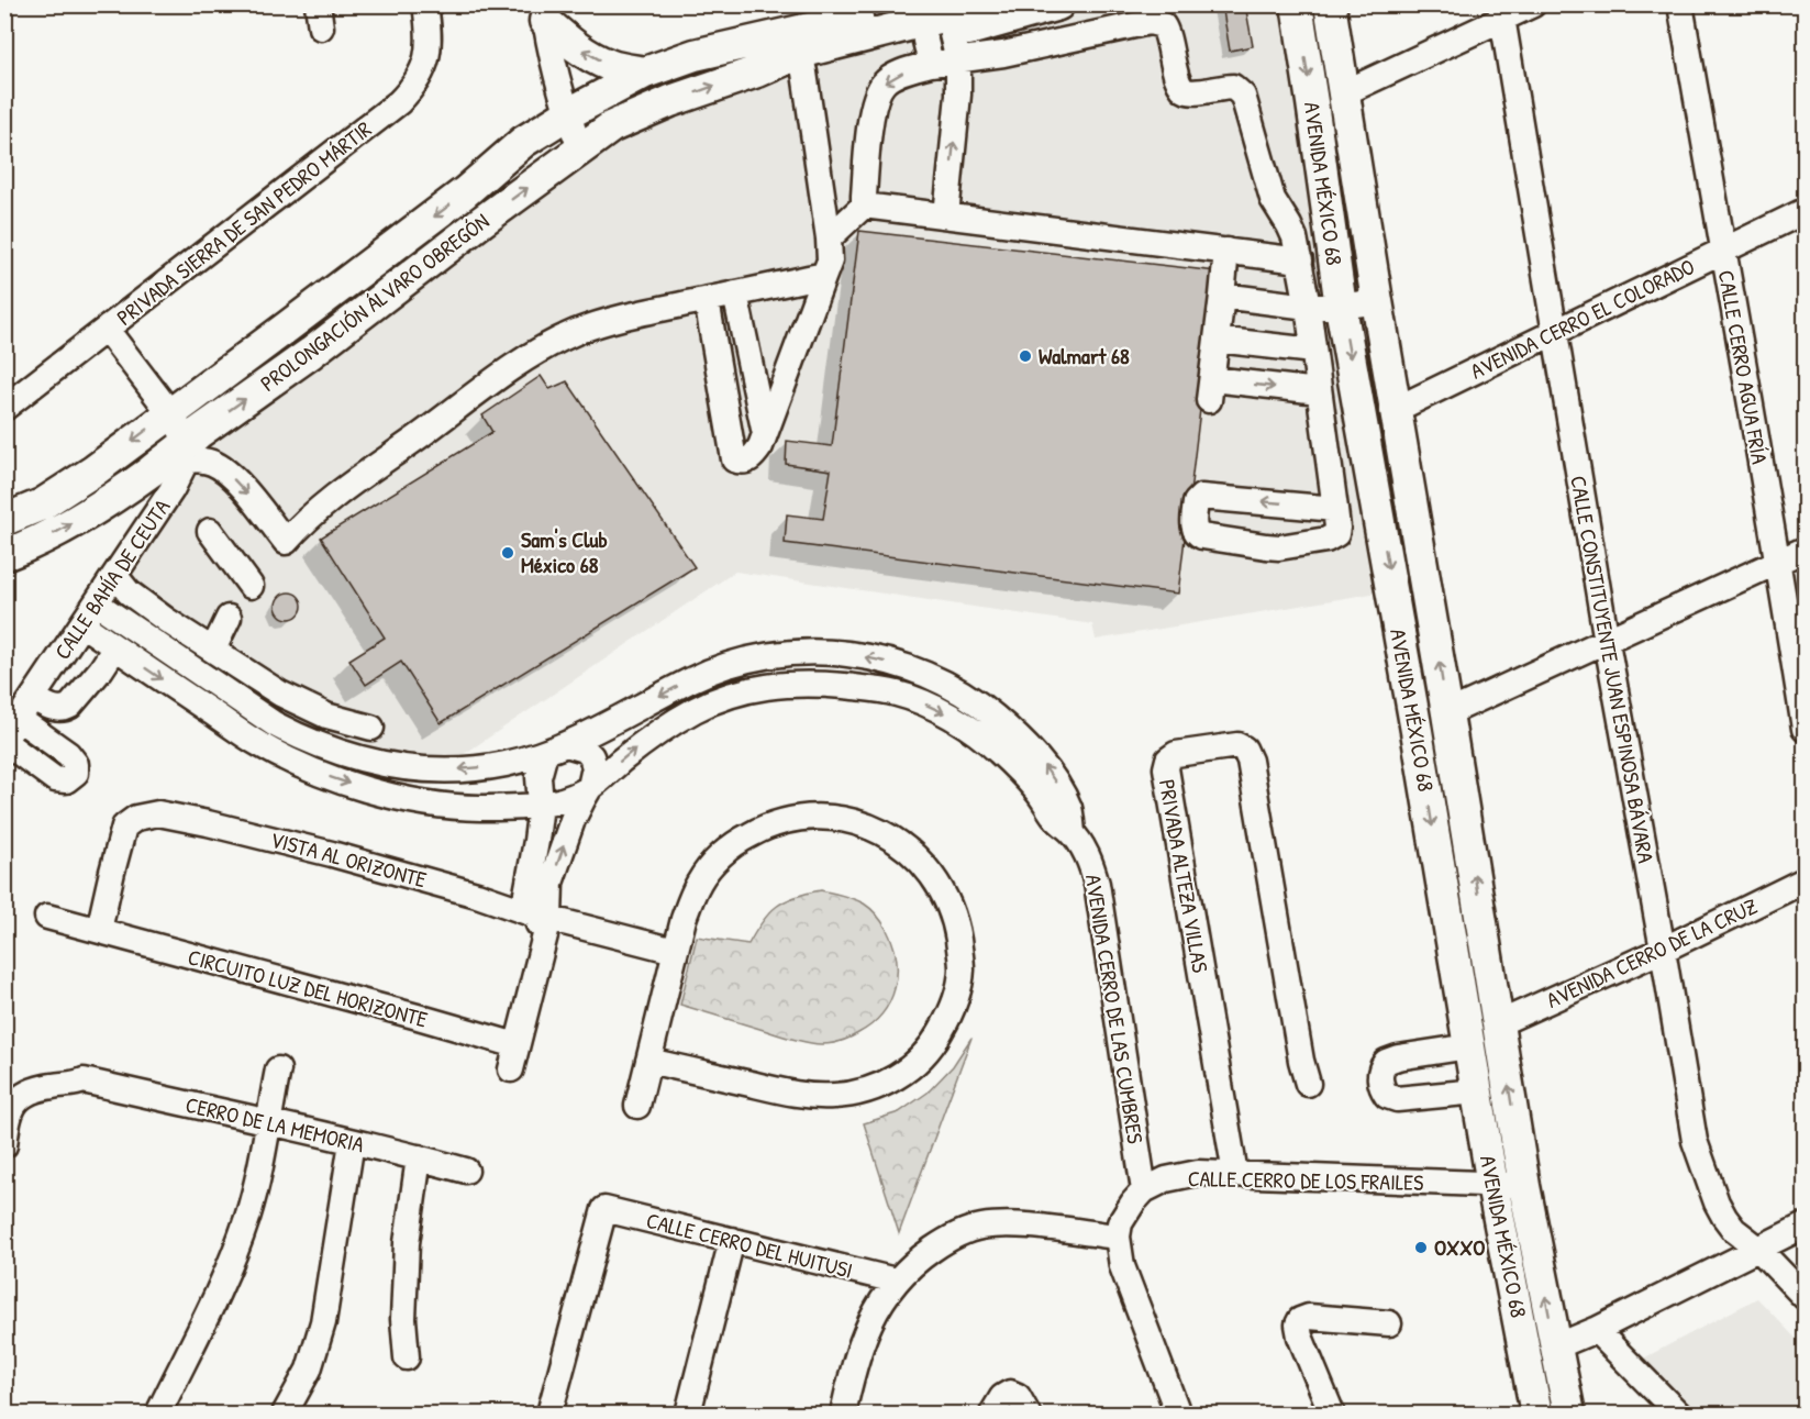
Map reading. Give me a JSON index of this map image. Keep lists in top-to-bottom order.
{
  "streets": {
    "main road": ["AVENIDA MÉXICO 68", "PROLONGACIÓN ÁLVARO OBREGÓN"],
    "street": [
      "PRIVADA SIERRA DE SAN PEDRO MÁRTIR",
      "AVENIDA CERRO EL COLORADO",
      "CALLE CERRO AGUA FRÍA",
      "CALLE BAHÍA DE CEUTA",
      "CALLE CONSTITUYENTE JUAN ESPINOSA BÁVARA",
      "VISTA AL ORIZONTE",
      "PRIVADA ALTEZA VILLAS",
      "AVENIDA CERRO DE LA CRUZ",
      "CIRCUITO LUZ DEL HORIZONTE",
      "AVENIDA CERRO DE LAS CUMBRES",
      "CERRO DE LA MEMORIA",
      "CALLE CERRO DE LOS FRAILES",
      "CALLE CERRO DEL HUITUSI"
    ]
  },
  "crossings": [
    ["AVENIDA MÉXICO 68", "AVENIDA CERRO EL COLORADO"],
    ["AVENIDA MÉXICO 68", "AVENIDA CERRO DE LA CRUZ"],
    ["AVENIDA MÉXICO 68", "CALLE CERRO DE LOS FRAILES"],
    ["PROLONGACIÓN ÁLVARO OBREGÓN", "CALLE BAHÍA DE CEUTA"],
    ["AVENIDA CERRO EL COLORADO", "CALLE CERRO AGUA FRÍA"],
    ["AVENIDA CERRO EL COLORADO", "CALLE CONSTITUYENTE JUAN ESPINOSA BÁVARA"],
    ["CALLE BAHÍA DE CEUTA", "AVENIDA CERRO DE LAS CUMBRES"],
    ["CALLE CONSTITUYENTE JUAN ESPINOSA BÁVARA", "AVENIDA CERRO DE LA CRUZ"],
    ["VISTA AL ORIZONTE", "CIRCUITO LUZ DEL HORIZONTE"],
    ["PRIVADA ALTEZA VILLAS", "CALLE CERRO DE LOS FRAILES"],
    ["AVENIDA CERRO DE LAS CUMBRES", "CALLE CERRO DE LOS FRAILES"]
  ],
  "places": ["Walmart 68", "Sam's Club México 68", "OXXO"]
}
